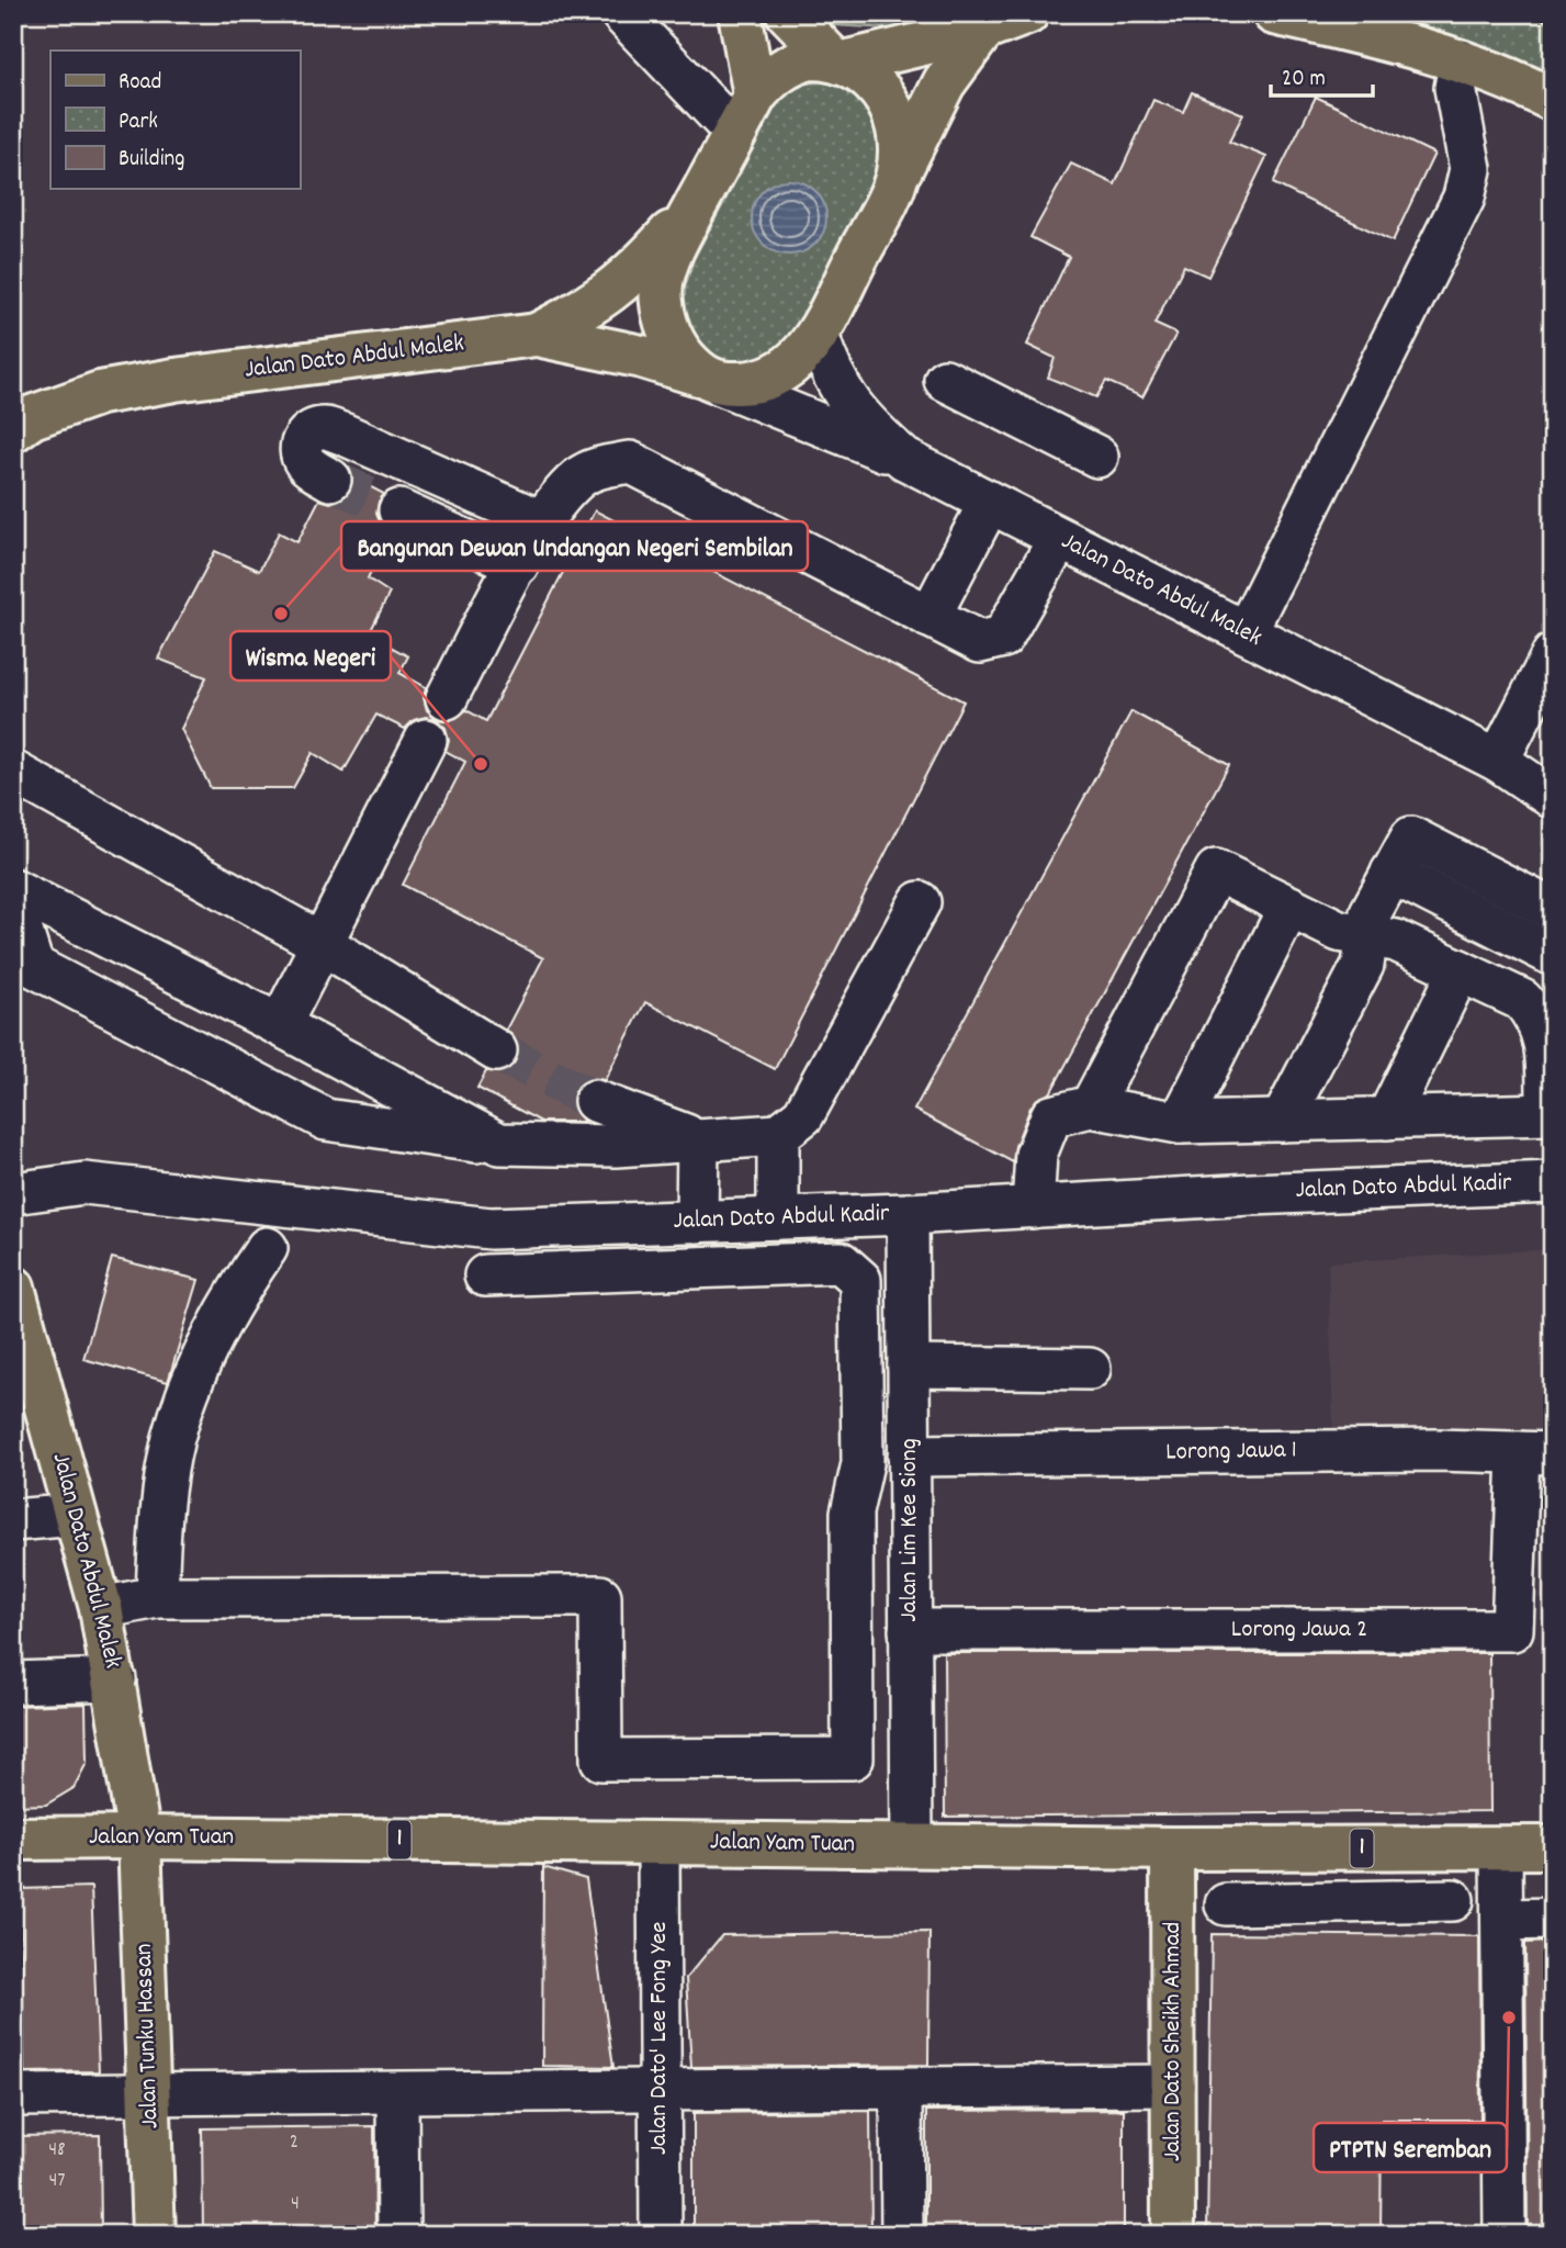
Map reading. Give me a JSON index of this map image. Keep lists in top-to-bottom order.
{
  "streets": {
    "main road": [
      "Jalan Dato Abdul Malek",
      "Jalan Yam Tuan",
      "1",
      "Jalan Tunku Hassan",
      "Jalan Dato Sheikh Ahmad"
    ],
    "street": [
      "Jalan Dato Abdul Kadir",
      "Lorong Jawa 1",
      "Jalan Lim Kee Siong",
      "Lorong Jawa 2",
      "Jalan Dato' Lee Fong Yee"
    ]
  },
  "crossings": [
    ["Jalan Dato Abdul Malek", "Jalan Yam Tuan"],
    ["Jalan Dato Abdul Malek", "Jalan Tunku Hassan"],
    ["Jalan Dato Abdul Kadir", "Jalan Lim Kee Siong"],
    ["Lorong Jawa 1", "Jalan Lim Kee Siong"],
    ["Lorong Jawa 1", "Lorong Jawa 2"],
    ["Jalan Lim Kee Siong", "Lorong Jawa 2"],
    ["Jalan Lim Kee Siong", "Jalan Yam Tuan"],
    ["Jalan Yam Tuan", "Jalan Tunku Hassan"],
    ["Jalan Yam Tuan", "Jalan Dato' Lee Fong Yee"],
    ["Jalan Yam Tuan", "Jalan Dato Sheikh Ahmad"]
  ],
  "places": ["Bangunan Dewan Undangan Negeri Sembilan", "Wisma Negeri", "PTPTN Seremban"],
  "house_numbers": [
    "2",
    "48",
    "47",
    "4"
  ],
  "legend": ["Road", "Park", "Building"],
  "scale_bar": "20 m"
}
